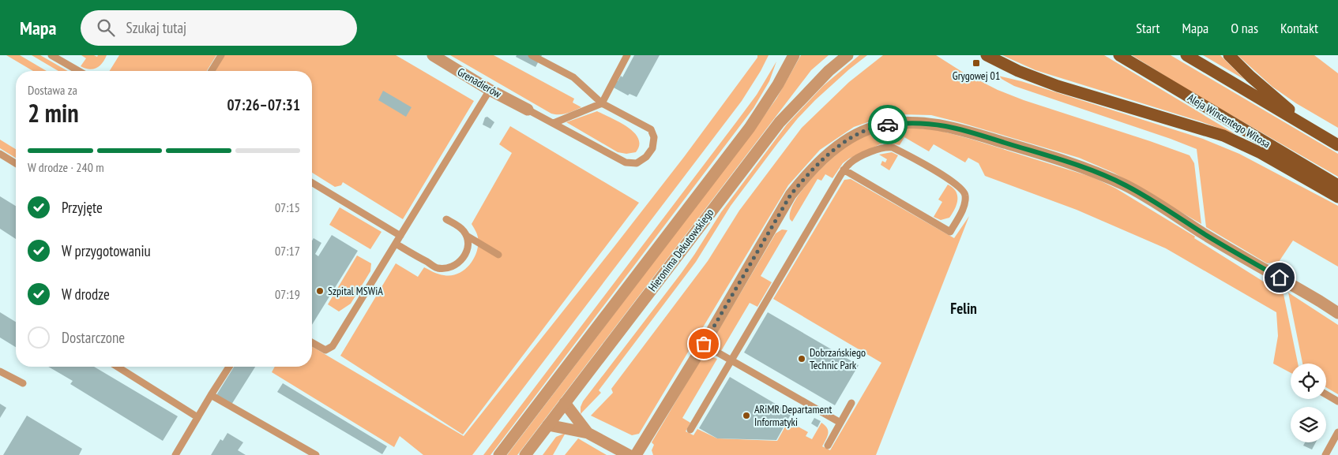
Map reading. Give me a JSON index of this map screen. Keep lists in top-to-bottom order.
{
  "streets": {
    "main road": ["Aleja Wincentego Witosa"],
    "street": ["Grenadierów", "Hieronima Dekutowskiego"]
  },
  "districts": ["Felin"],
  "places": {
    "transit": ["Grygowej 01"],
    "other": ["Szpital MSWiA", "Dobrzańskiego Technic Park", "ARiMR Departament Informatyki"]
  },
  "page": {
    "header": "Mapa",
    "search": "Szukaj tutaj",
    "nav": [
      "Start",
      "Mapa",
      "O nas",
      "Kontakt"
    ],
    "heading": ["2 min", "Dostawa za", "07:26–07:31"],
    "bar": "W drodze · 240 m",
    "list": [
      ["Przyjęte", "07:15"],
      ["W przygotowaniu", "07:17"],
      ["W drodze", "07:19"],
      "Dostarczone"
    ]
  }
}
